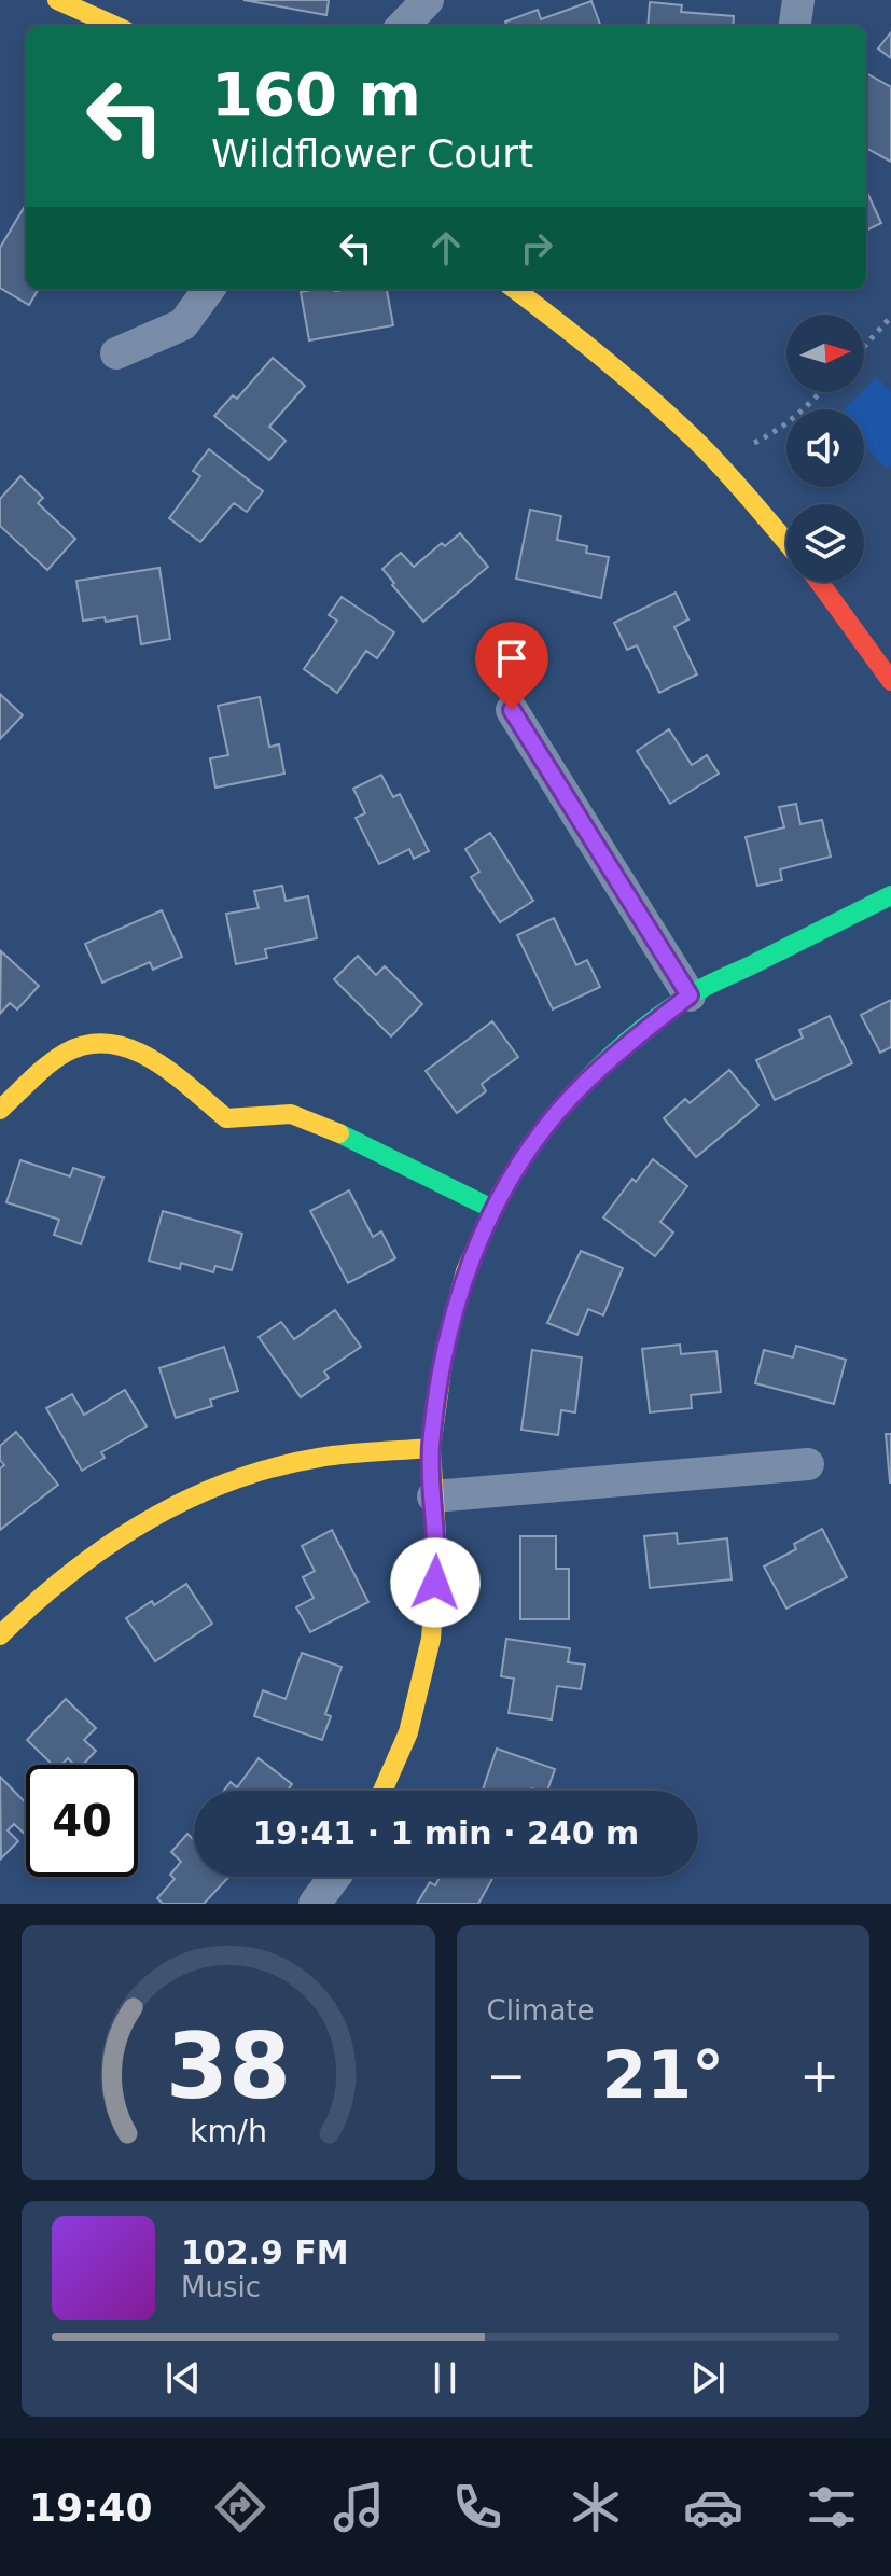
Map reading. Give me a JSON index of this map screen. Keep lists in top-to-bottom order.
{
  "north": "right",
  "page": {
    "turn": ["160 m", "Wildflower Court"],
    "limit": "40",
    "trip": "19:41 · 1 min · 240 m",
    "tile": "Climate",
    "heat": ["−", "21°", "+"],
    "song": ["102.9 FM", "Music"],
    "tabs": "19:40",
    "gauge": ["38", "km/h"]
  }
}
